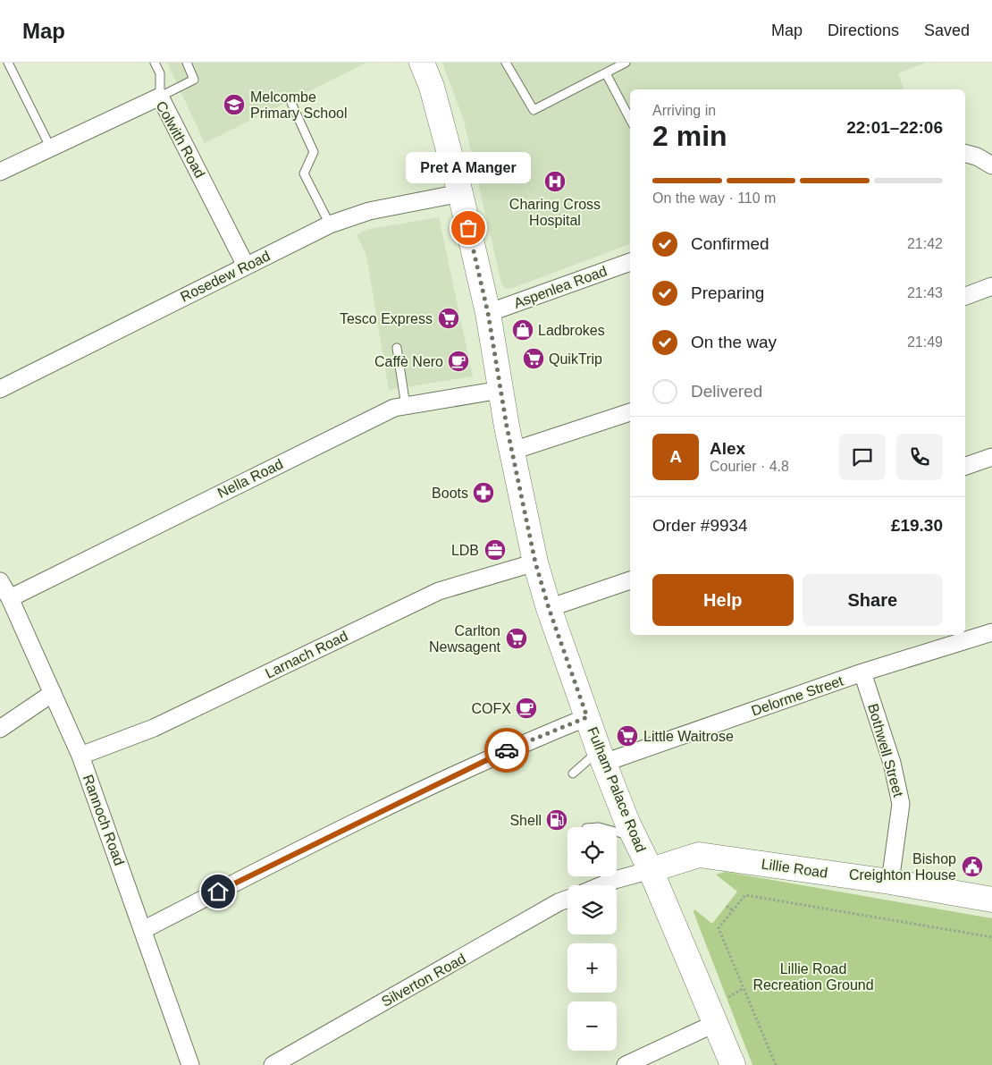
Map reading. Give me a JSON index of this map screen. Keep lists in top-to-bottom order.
{
  "streets": {
    "main road": ["Fulham Palace Road", "Lillie Road"],
    "street": [
      "Colwith Road",
      "Rosedew Road",
      "Aspenlea Road",
      "Nella Road",
      "Larnach Road",
      "Delorme Street",
      "Bothwell Street",
      "Rannoch Road",
      "Silverton Road"
    ]
  },
  "crossings": [
    ["Colwith Road", "Rosedew Road"],
    ["Rosedew Road", "Fulham Palace Road"],
    ["Aspenlea Road", "Fulham Palace Road"],
    ["Nella Road", "Fulham Palace Road"],
    ["Nella Road", "Rannoch Road"],
    ["Larnach Road", "Fulham Palace Road"],
    ["Larnach Road", "Rannoch Road"],
    ["Delorme Street", "Bothwell Street"],
    ["Delorme Street", "Fulham Palace Road"],
    ["Bothwell Street", "Lillie Road"],
    ["Fulham Palace Road", "Lillie Road"]
  ],
  "parks": ["Lillie Road Recreation Ground"],
  "places": {
    "school or university": ["Melcombe Primary School"],
    "hospital": ["Charing Cross Hospital"],
    "other": ["Pret A Manger"],
    "supermarket": [
      "Tesco Express",
      "QuikTrip",
      "Carlton Newsagent",
      "Little Waitrose"
    ],
    "shop": ["Ladbrokes"],
    "cafe": ["Caffè Nero", "COFX"],
    "pharmacy": ["Boots"],
    "office": ["LDB"],
    "fuel station": ["Shell"],
    "public building": ["Bishop Creighton House"]
  },
  "page": {
    "header": "Map",
    "nav": ["Map", "Directions", "Saved"],
    "heading": ["2 min", "Arriving in", "22:01–22:06"],
    "panel": [
      "Alex",
      "Courier · 4.8",
      "Order #9934",
      "£19.30"
    ],
    "bubble": "Pret A Manger",
    "bar": "On the way · 110 m",
    "list": [
      ["Confirmed", "21:42"],
      ["Preparing", "21:43"],
      ["On the way", "21:49"],
      "Delivered"
    ],
    "round": "A",
    "buttons": ["Help", "Share"],
    "map_buttons": ["+", "−"]
  }
}
